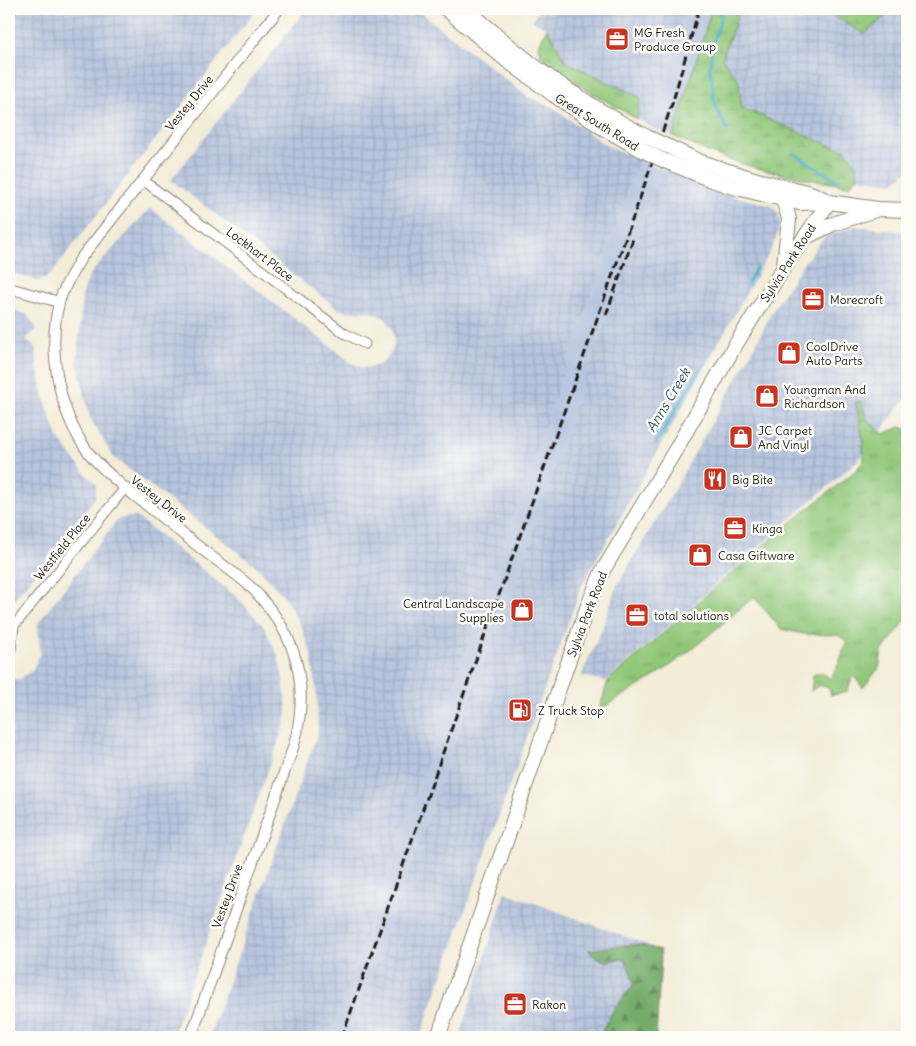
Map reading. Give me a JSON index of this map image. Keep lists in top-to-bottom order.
{
  "streets": {
    "main road": ["Great South Road", "Sylvia Park Road"],
    "street": ["Vestey Drive", "Lockhart Place", "Westfield Place"]
  },
  "crossings": [
    ["Vestey Drive", "Lockhart Place"],
    ["Vestey Drive", "Westfield Place"],
    ["Great South Road", "Sylvia Park Road"]
  ],
  "water": ["Anns Creek"],
  "places": {
    "office": [
      "MG Fresh Produce Group",
      "Morecroft",
      "Kinga",
      "total solutions",
      "Rakon"
    ],
    "shop": [
      "CoolDrive Auto Parts",
      "Youngman And Richardson",
      "JC Carpet And Vinyl",
      "Casa Giftware",
      "Central Landscape Supplies"
    ],
    "restaurant": ["Big Bite"],
    "fuel station": ["Z Truck Stop"]
  }
}
